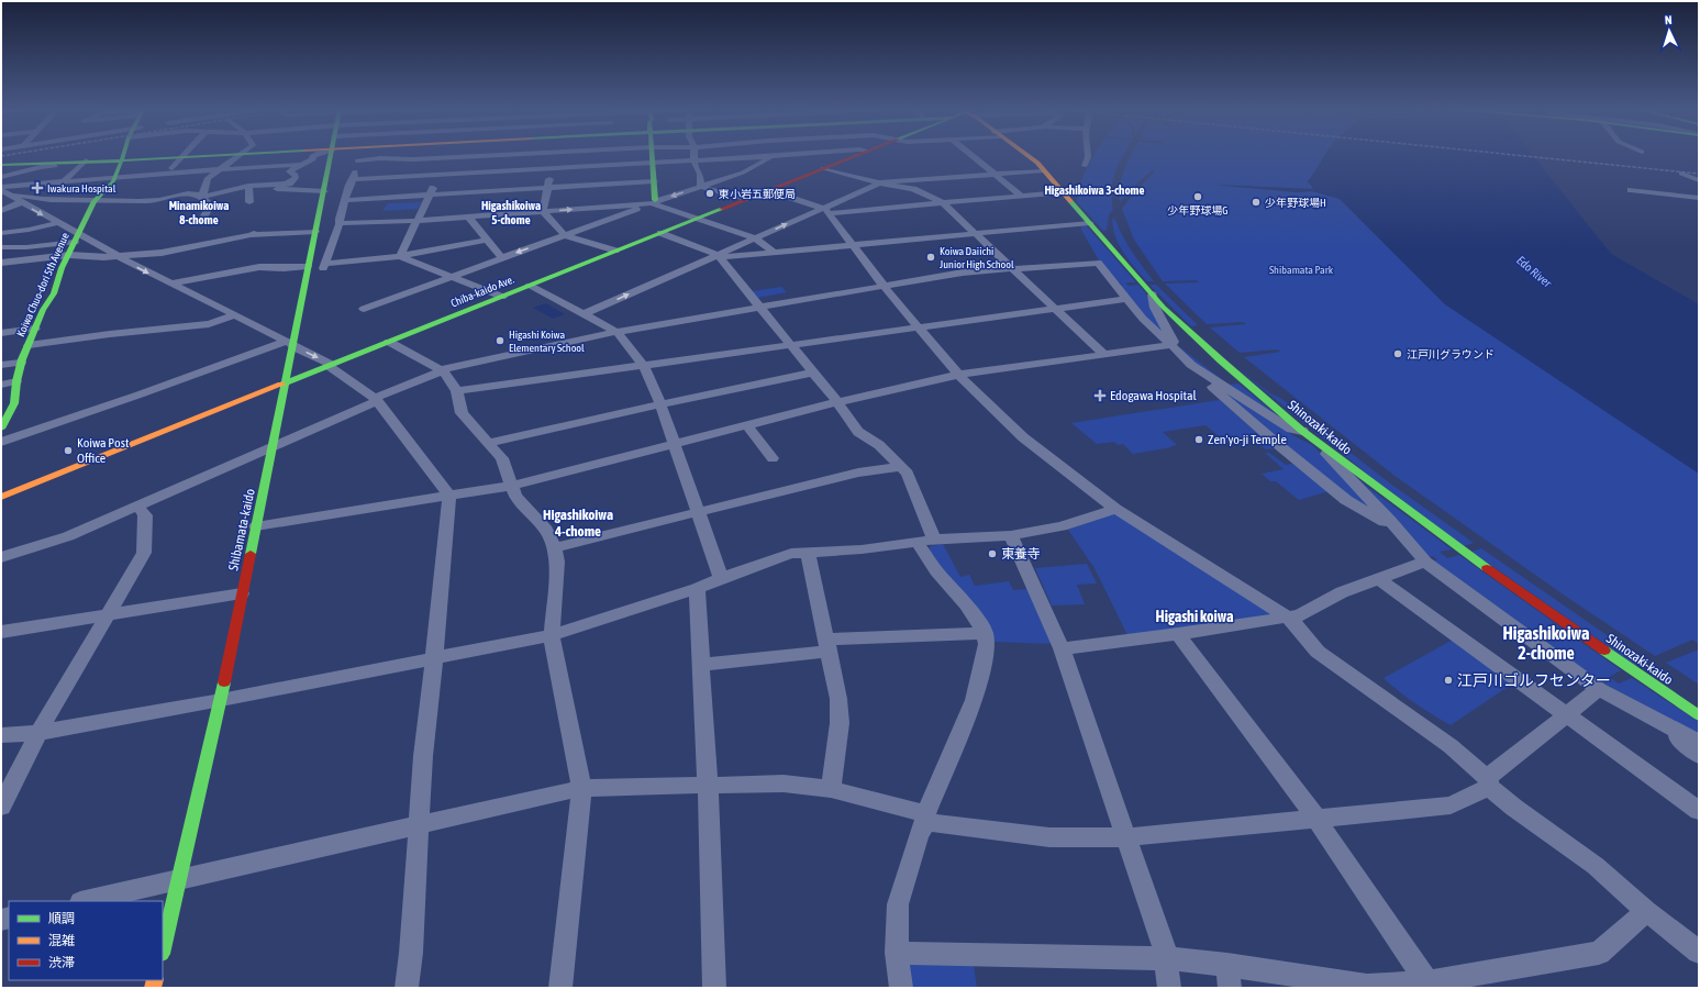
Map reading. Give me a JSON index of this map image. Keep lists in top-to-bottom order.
{
  "streets": {
    "main road": [
      "Koiwa Chuo-dori 5th Avenue",
      "Chiba-kaido Ave.",
      "Shinozaki-kaido",
      "Shibamata-kaido"
    ]
  },
  "crossings": [
    ["Chiba-kaido Ave.", "Shibamata-kaido"]
  ],
  "districts": [
    "Higashikoiwa 3-chome",
    "Minamikoiwa 8-chome",
    "Higashikoiwa 5-chome",
    "Higashikoiwa 4-chome",
    "Higashi koiwa",
    "Higashikoiwa 2-chome"
  ],
  "water": ["Edo River"],
  "parks": ["Shibamata Park"],
  "places": {
    "health": ["Iwakura Hospital", "Edogawa Hospital"],
    "other": [
      "東小岩五郵便局",
      "少年野球場G",
      "少年野球場H",
      "Koiwa Daiichi Junior High School",
      "Higashi Koiwa Elementary School",
      "江戸川グラウンド",
      "Zen'yo-ji Temple",
      "Koiwa Post Office",
      "東養寺",
      "江戸川ゴルフセンター"
    ]
  },
  "legend": ["順調", "混雑", "渋滞"],
  "north": "top"
}
